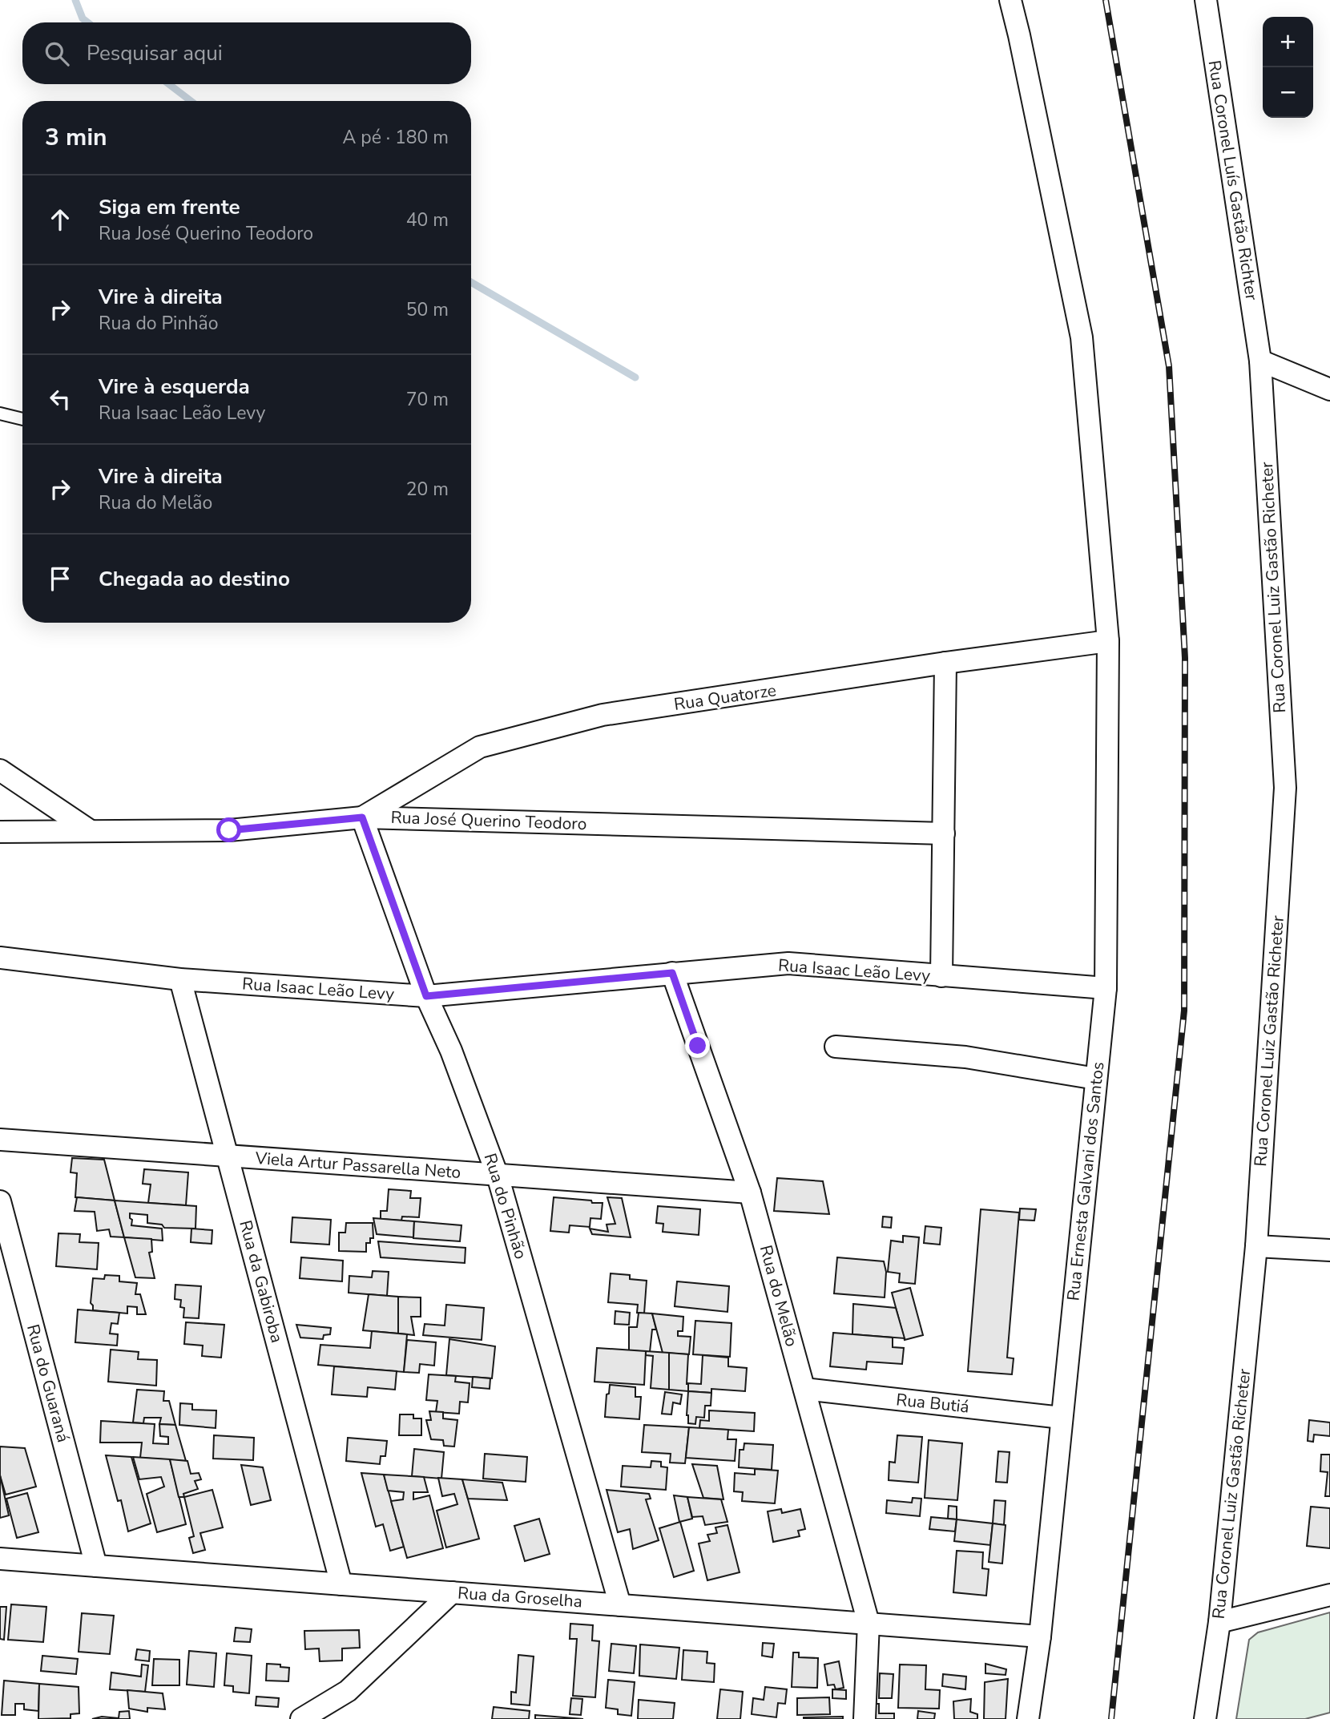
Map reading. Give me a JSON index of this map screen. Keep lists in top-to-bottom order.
{
  "streets": {
    "street": [
      "Rua Coronel Luís Gastão Richter",
      "Rua Coronel Luiz Gastão Richeter",
      "Rua Quatorze",
      "Rua José Querino Teodoro",
      "Rua Isaac Leão Levy",
      "Viela Artur Passarella Neto",
      "Rua Ernesta Galvani dos Santos",
      "Rua do Pinhão",
      "Rua da Gabiroba",
      "Rua do Melão",
      "Rua do Guaraná",
      "Rua Butiá",
      "Rua da Groselha"
    ]
  },
  "crossings": [
    ["Rua Coronel Luís Gastão Richter", "Rua Coronel Luiz Gastão Richeter"],
    ["Rua Quatorze", "Rua José Querino Teodoro"],
    ["Rua Quatorze", "Rua Ernesta Galvani dos Santos"],
    ["Rua Quatorze", "Rua do Pinhão"],
    ["Rua José Querino Teodoro", "Rua do Pinhão"],
    ["Rua Isaac Leão Levy", "Rua Ernesta Galvani dos Santos"],
    ["Rua Isaac Leão Levy", "Rua do Pinhão"],
    ["Rua Isaac Leão Levy", "Rua da Gabiroba"],
    ["Rua Isaac Leão Levy", "Rua do Melão"],
    ["Viela Artur Passarella Neto", "Rua do Pinhão"],
    ["Viela Artur Passarella Neto", "Rua da Gabiroba"],
    ["Viela Artur Passarella Neto", "Rua do Melão"],
    ["Rua Ernesta Galvani dos Santos", "Rua Butiá"],
    ["Rua Ernesta Galvani dos Santos", "Rua da Groselha"],
    ["Rua do Pinhão", "Rua da Groselha"],
    ["Rua da Gabiroba", "Rua da Groselha"],
    ["Rua do Melão", "Rua Butiá"],
    ["Rua do Melão", "Rua da Groselha"],
    ["Rua do Guaraná", "Rua da Groselha"]
  ],
  "page": {
    "map_buttons": ["+", "−"],
    "search": "Pesquisar aqui",
    "heading": ["3 min", "A pé · 180 m"],
    "list": [
      ["Siga em frente", "Rua José Querino Teodoro", "40 m"],
      ["Vire à direita", "Rua do Pinhão", "50 m"],
      ["Vire à esquerda", "Rua Isaac Leão Levy", "70 m"],
      ["Vire à direita", "Rua do Melão", "20 m"],
      "Chegada ao destino"
    ]
  }
}
